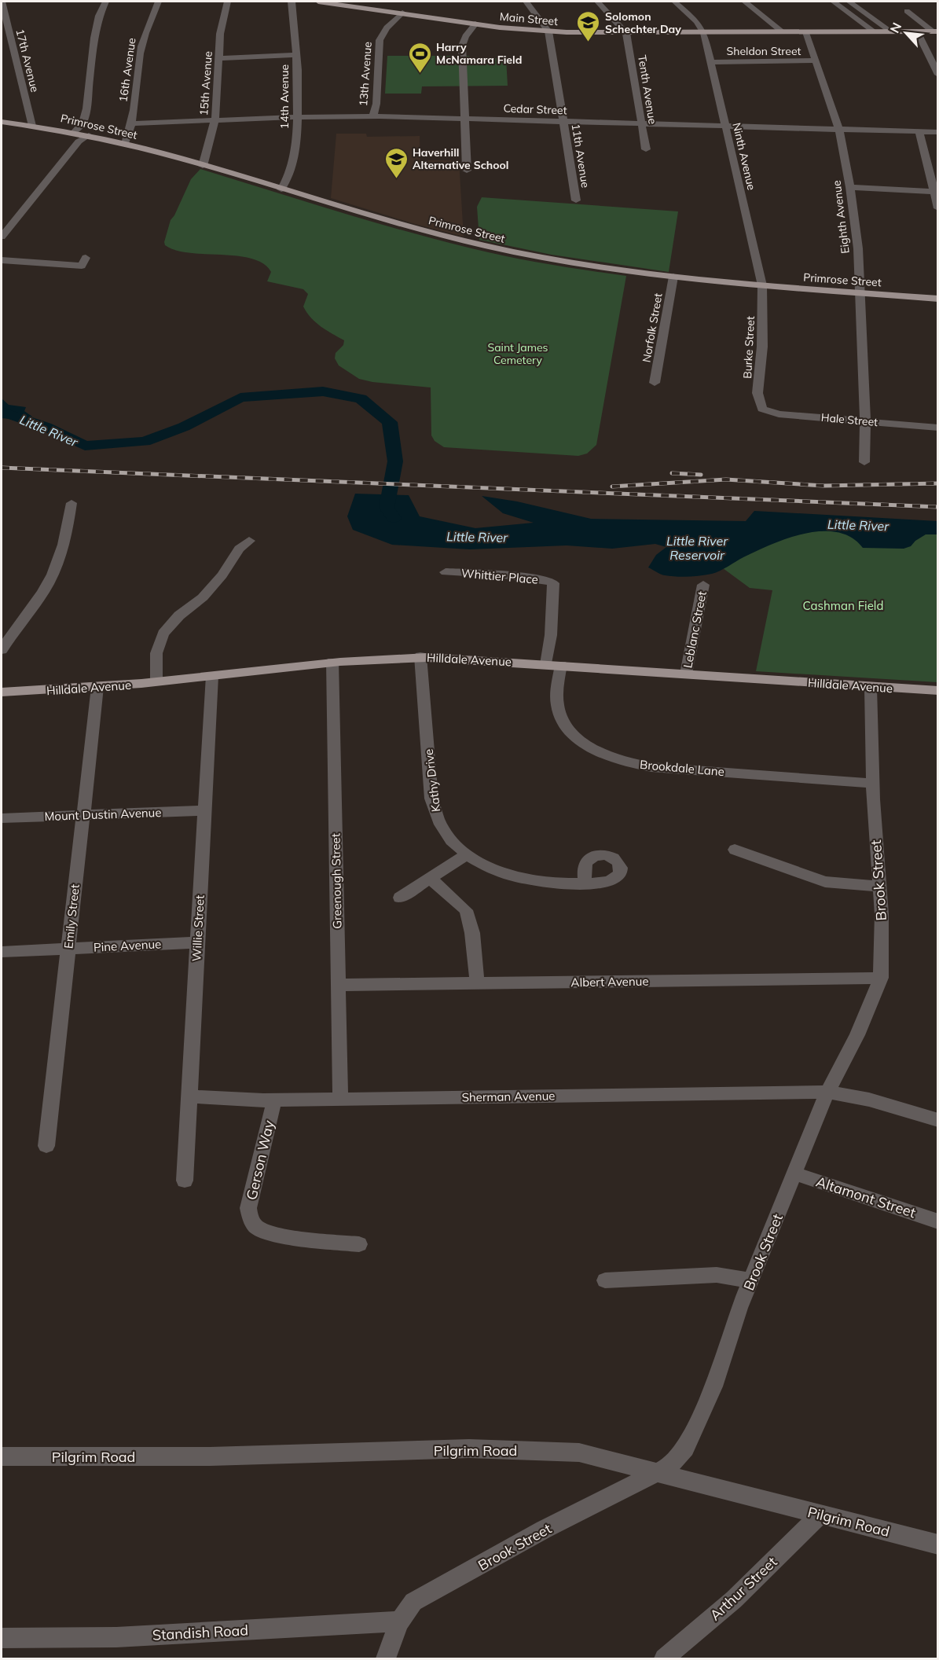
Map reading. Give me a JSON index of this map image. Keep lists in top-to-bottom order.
{
  "streets": {
    "main road": ["Main Street", "Primrose Street", "Hilldale Avenue"],
    "street": [
      "Sheldon Street",
      "17th Avenue",
      "16th Avenue",
      "13th Avenue",
      "15th Avenue",
      "Tenth Avenue",
      "14th Avenue",
      "Cedar Street",
      "11th Avenue",
      "Ninth Avenue",
      "Eighth Avenue",
      "Norfolk Street",
      "Burke Street",
      "Hale Street",
      "Whittier Place",
      "Leblanc Street",
      "Brookdale Lane",
      "Kathy Drive",
      "Mount Dustin Avenue",
      "Brook Street",
      "Greenough Street",
      "Emily Street",
      "Willie Street",
      "Pine Avenue",
      "Albert Avenue",
      "Sherman Avenue",
      "Gerson Way",
      "Altamont Street",
      "Pilgrim Road",
      "Arthur Street",
      "Standish Road"
    ]
  },
  "crossings": [
    ["Main Street", "13th Avenue"],
    ["Main Street", "Tenth Avenue"],
    ["Main Street", "11th Avenue"],
    ["Main Street", "Ninth Avenue"],
    ["Main Street", "Eighth Avenue"],
    ["Sheldon Street", "Ninth Avenue"],
    ["Sheldon Street", "Eighth Avenue"],
    ["17th Avenue", "Primrose Street"],
    ["16th Avenue", "Cedar Street"],
    ["16th Avenue", "Primrose Street"],
    ["13th Avenue", "Cedar Street"],
    ["15th Avenue", "Cedar Street"],
    ["15th Avenue", "Primrose Street"],
    ["Tenth Avenue", "Cedar Street"],
    ["14th Avenue", "Cedar Street"],
    ["14th Avenue", "Primrose Street"],
    ["Cedar Street", "11th Avenue"],
    ["Cedar Street", "Ninth Avenue"],
    ["Cedar Street", "Eighth Avenue"],
    ["Primrose Street", "Ninth Avenue"],
    ["Primrose Street", "Eighth Avenue"],
    ["Primrose Street", "Norfolk Street"],
    ["Primrose Street", "Burke Street"],
    ["Ninth Avenue", "Burke Street"],
    ["Eighth Avenue", "Hale Street"],
    ["Burke Street", "Hale Street"],
    ["Whittier Place", "Hilldale Avenue"],
    ["Leblanc Street", "Hilldale Avenue"],
    ["Hilldale Avenue", "Brookdale Lane"],
    ["Hilldale Avenue", "Kathy Drive"],
    ["Hilldale Avenue", "Brook Street"],
    ["Hilldale Avenue", "Greenough Street"],
    ["Hilldale Avenue", "Emily Street"],
    ["Hilldale Avenue", "Willie Street"],
    ["Brookdale Lane", "Brook Street"],
    ["Mount Dustin Avenue", "Emily Street"],
    ["Mount Dustin Avenue", "Willie Street"],
    ["Brook Street", "Albert Avenue"],
    ["Brook Street", "Sherman Avenue"],
    ["Brook Street", "Altamont Street"],
    ["Brook Street", "Pilgrim Road"],
    ["Brook Street", "Standish Road"],
    ["Greenough Street", "Albert Avenue"],
    ["Greenough Street", "Sherman Avenue"],
    ["Emily Street", "Pine Avenue"],
    ["Willie Street", "Pine Avenue"],
    ["Willie Street", "Sherman Avenue"],
    ["Sherman Avenue", "Gerson Way"],
    ["Pilgrim Road", "Arthur Street"]
  ],
  "water": ["Little River", "Little River Reservoir"],
  "parks": ["Saint James Cemetery", "Cashman Field"],
  "places": {
    "school or university": ["Solomon Schechter Day", "Haverhill Alternative School"],
    "sports": ["Harry McNamara Field"]
  },
  "north": "top left"
}
